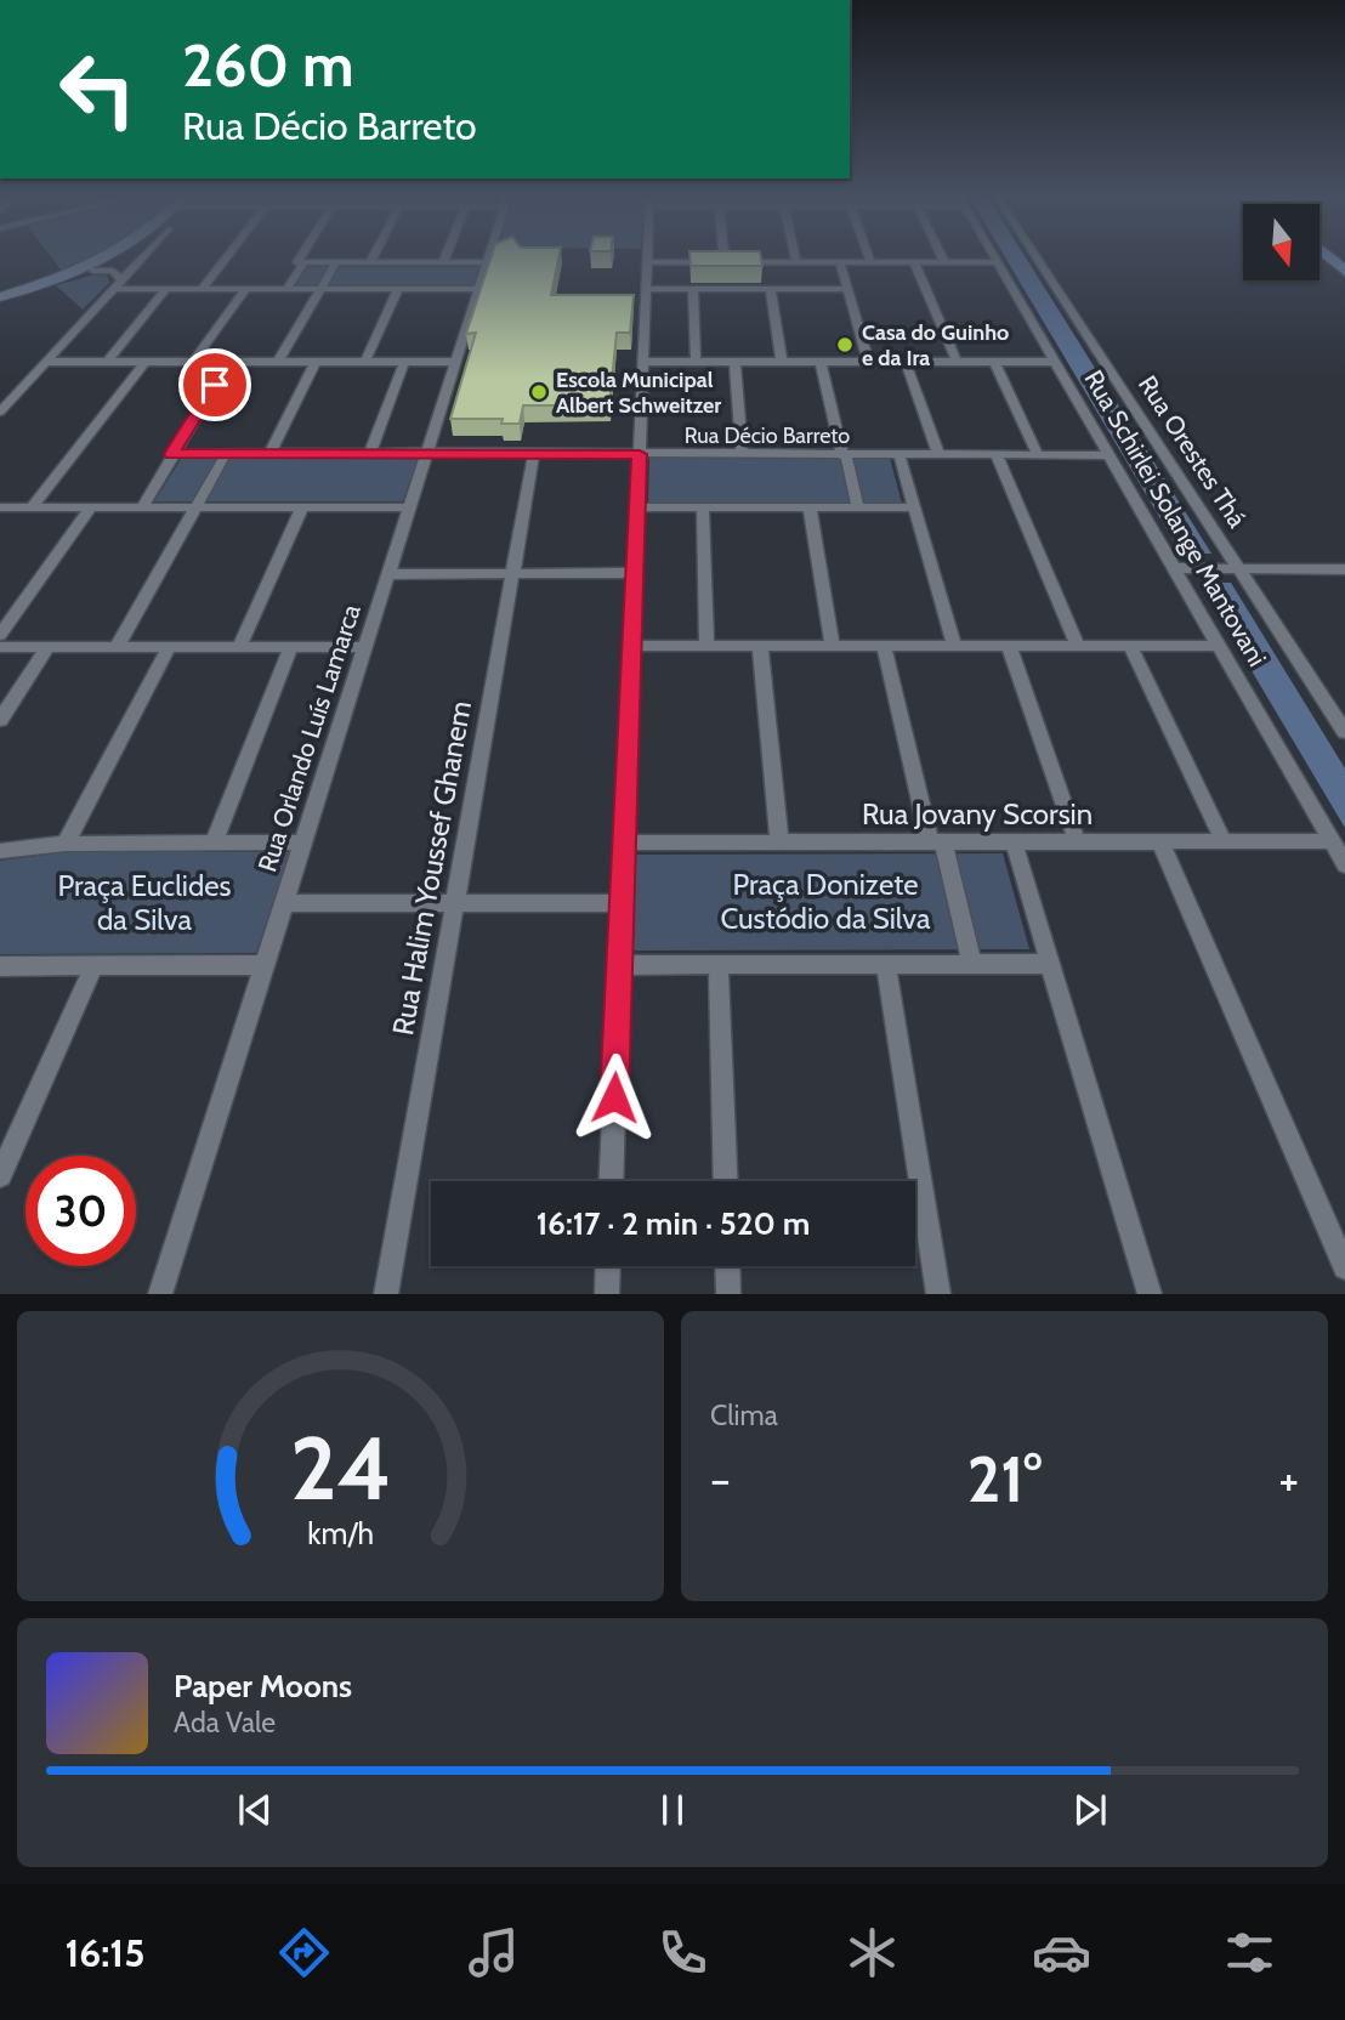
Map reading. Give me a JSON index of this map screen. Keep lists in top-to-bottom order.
{
  "streets": {
    "street": [
      "Rua Décio Barreto",
      "Rua Orestes Thá",
      "Rua Schirlei Solange Mantovani",
      "Rua Orlando Luís Lamarca",
      "Rua Jovany Scorsin",
      "Rua Halim Youssef Ghanem"
    ]
  },
  "crossings": [
    ["Rua Décio Barreto", "Rua Schirlei Solange Mantovani"],
    ["Rua Décio Barreto", "Rua Orlando Luís Lamarca"],
    ["Rua Décio Barreto", "Rua Halim Youssef Ghanem"],
    ["Rua Schirlei Solange Mantovani", "Rua Jovany Scorsin"]
  ],
  "parks": ["Praça Donizete Custódio da Silva", "Praça Euclides da Silva"],
  "places": ["Casa do Guinho e da Ira", "Escola Municipal Albert Schweitzer"],
  "north": "bottom",
  "page": {
    "turn": ["260 m", "Rua Décio Barreto"],
    "limit": "30",
    "trip": "16:17 · 2 min · 520 m",
    "tile": "Clima",
    "heat": ["−", "21°", "+"],
    "song": ["Paper Moons", "Ada Vale"],
    "tabs": "16:15",
    "gauge": ["24", "km/h"]
  }
}
